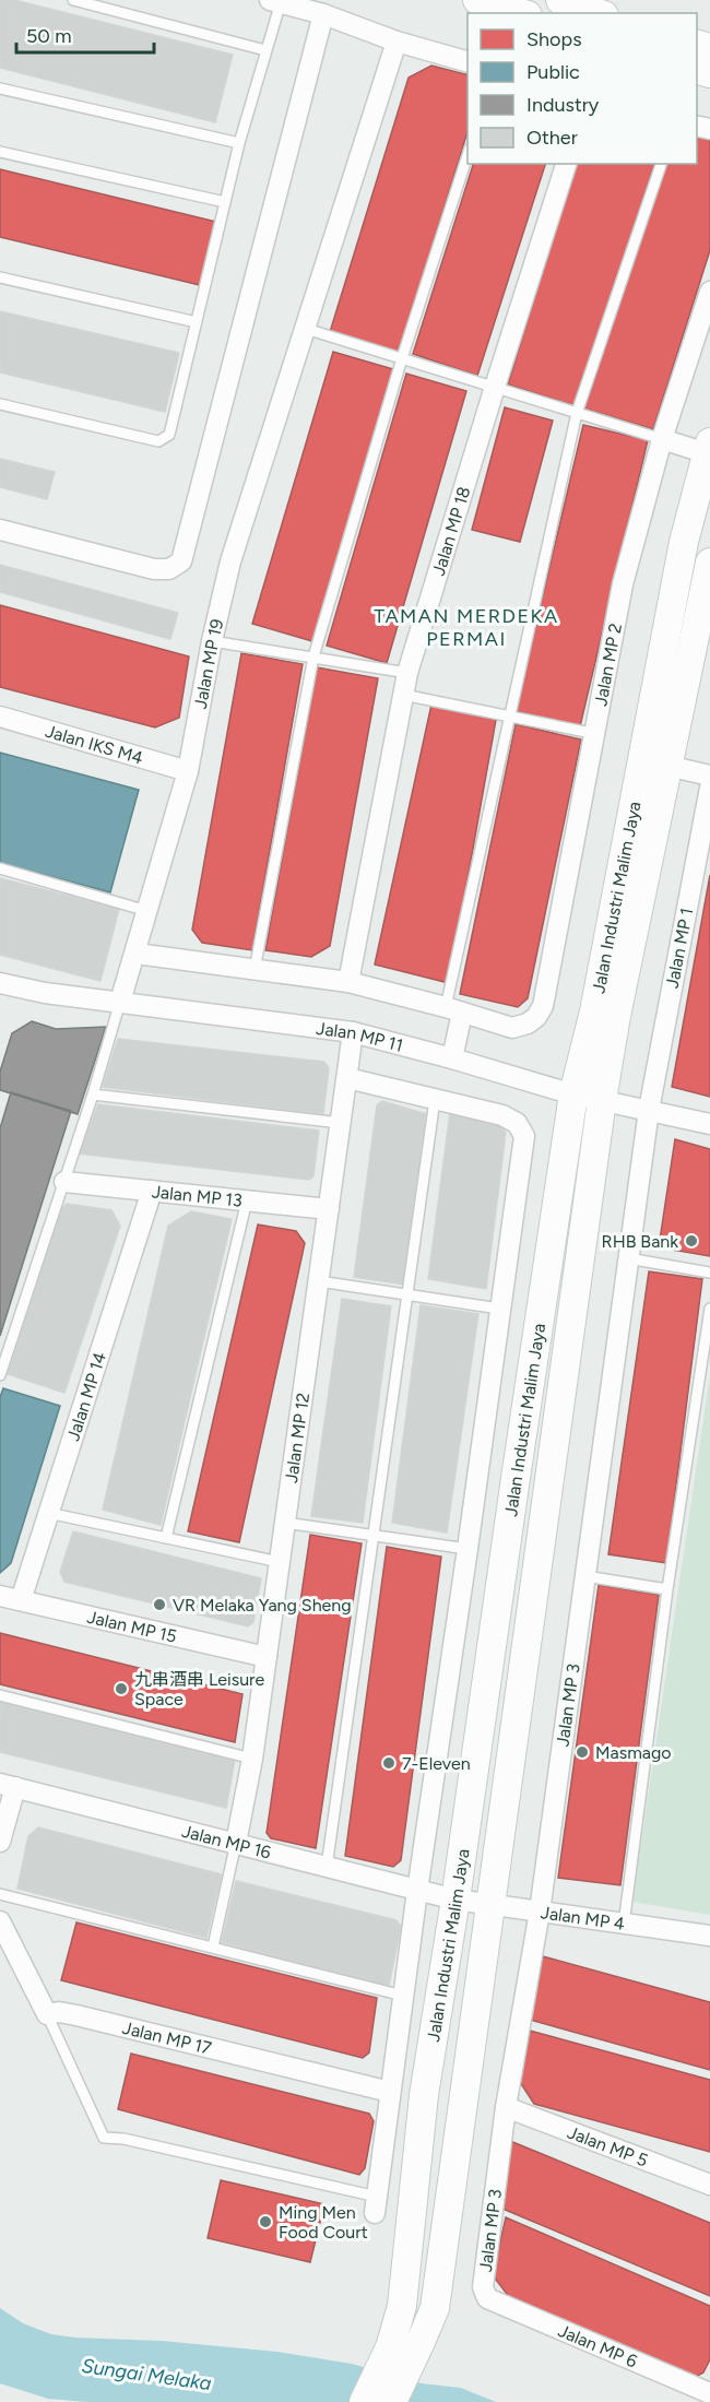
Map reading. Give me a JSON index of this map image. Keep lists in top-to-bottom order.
{
  "streets": {
    "main road": ["Jalan Industri Malim Jaya"],
    "street": [
      "Jalan MP 18",
      "Jalan MP 19",
      "Jalan MP 2",
      "Jalan IKS M4",
      "Jalan MP 1",
      "Jalan MP 11",
      "Jalan MP 13",
      "Jalan MP 14",
      "Jalan MP 12",
      "Jalan MP 15",
      "Jalan MP 3",
      "Jalan MP 16",
      "Jalan MP 4",
      "Jalan MP 17",
      "Jalan MP 5",
      "Jalan MP 6"
    ]
  },
  "crossings": [
    ["Jalan MP 19", "Jalan IKS M4"],
    ["Jalan MP 19", "Jalan MP 11"],
    ["Jalan Industri Malim Jaya", "Jalan MP 11"],
    ["Jalan Industri Malim Jaya", "Jalan MP 16"],
    ["Jalan Industri Malim Jaya", "Jalan MP 4"],
    ["Jalan MP 1", "Jalan MP 11"],
    ["Jalan MP 1", "Jalan MP 3"],
    ["Jalan MP 11", "Jalan MP 12"],
    ["Jalan MP 11", "Jalan MP 3"],
    ["Jalan MP 13", "Jalan MP 14"],
    ["Jalan MP 13", "Jalan MP 12"],
    ["Jalan MP 14", "Jalan MP 15"],
    ["Jalan MP 12", "Jalan MP 15"],
    ["Jalan MP 12", "Jalan MP 16"],
    ["Jalan MP 3", "Jalan MP 4"],
    ["Jalan MP 3", "Jalan MP 5"],
    ["Jalan MP 3", "Jalan MP 6"],
    ["Jalan MP 16", "Jalan MP 4"]
  ],
  "districts": ["TAMAN MERDEKA PERMAI"],
  "water": ["Sungai Melaka"],
  "places": [
    "RHB Bank",
    "VR Melaka Yang Sheng",
    "九串酒串 Leisure Space",
    "Masmago",
    "7-Eleven",
    "Ming Men Food Court"
  ],
  "legend": [
    "Shops",
    "Public",
    "Industry",
    "Other"
  ],
  "scale_bar": "50 m"
}
